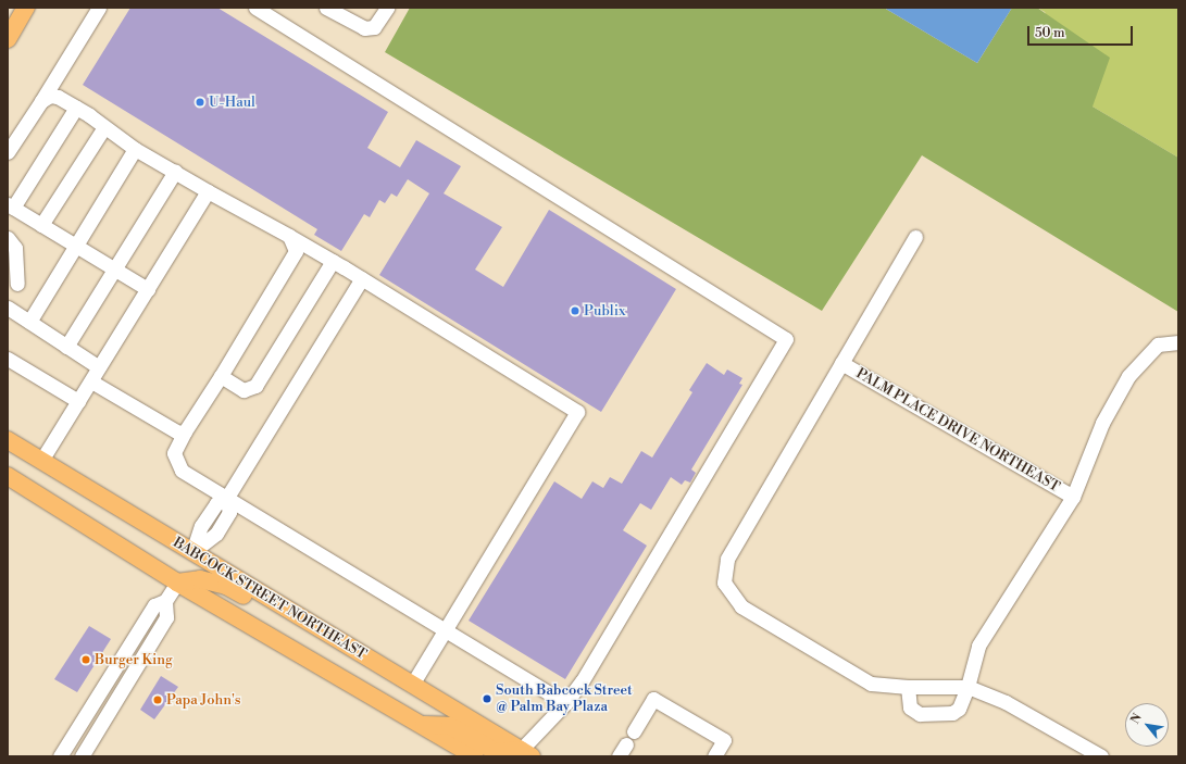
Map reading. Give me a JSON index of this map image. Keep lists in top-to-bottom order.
{
  "streets": {
    "main road": ["BABCOCK STREET NORTHEAST"],
    "street": ["PALM PLACE DRIVE NORTHEAST"]
  },
  "places": [
    "U-Haul",
    "Publix",
    "Burger King",
    "South Babcock Street @ Palm Bay Plaza",
    "Papa John's"
  ],
  "scale_bar": "50 m",
  "north": "top left"
}
